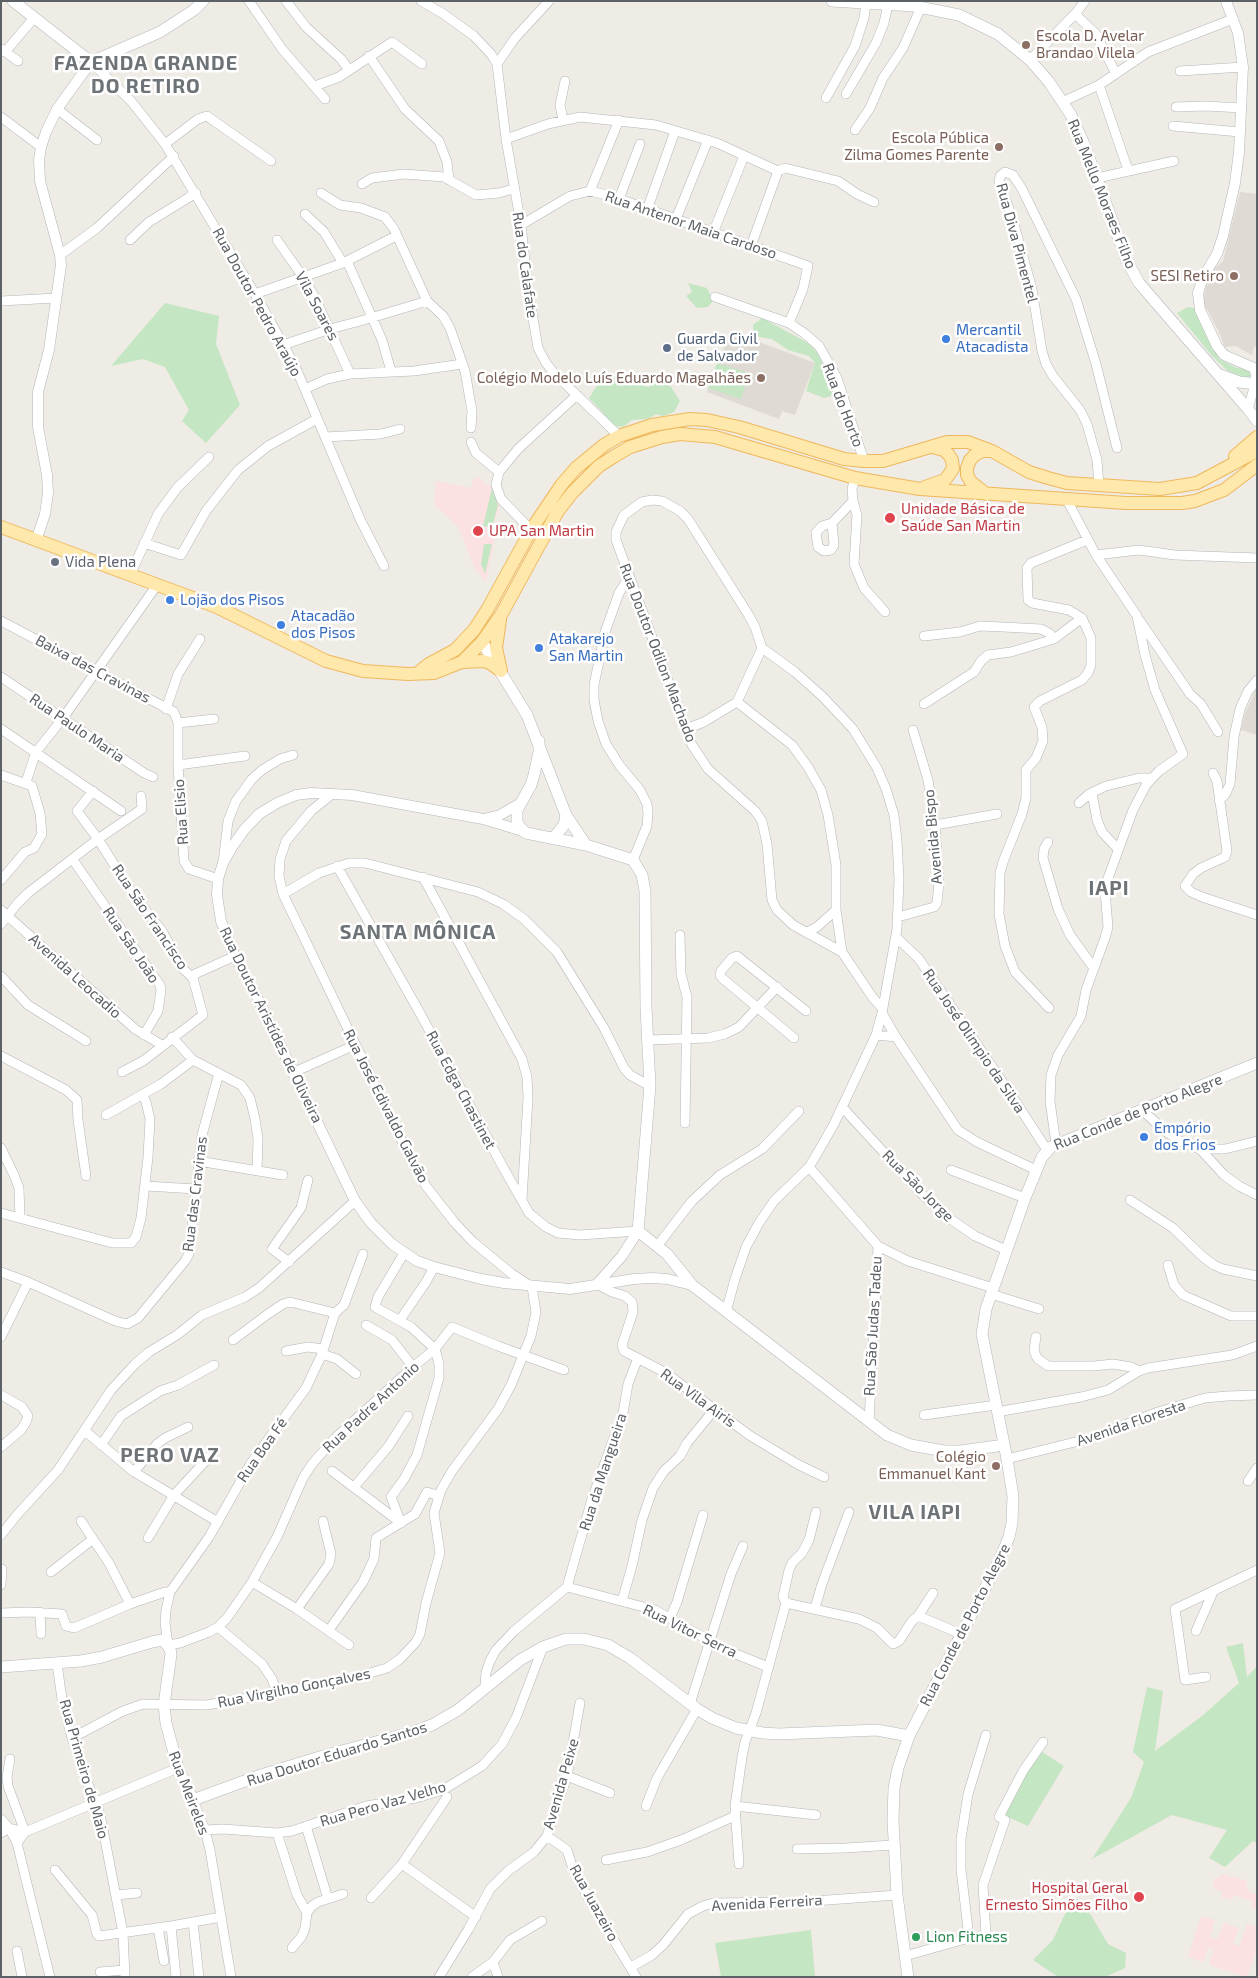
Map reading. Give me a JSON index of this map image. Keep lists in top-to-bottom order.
{
  "streets": {
    "main road": [
      "Rua Mello Moraes Filho",
      "Rua Doutor Aristídes de Oliveira",
      "Rua Conde de Porto Alegre",
      "Rua Doutor Eduardo Santos",
      "Rua Meireles"
    ],
    "street": [
      "Rua Antenor Maia Cardoso",
      "Rua Diva Pimentel",
      "Rua do Calafate",
      "Rua Doutor Pedro Araújo",
      "Vila Soares",
      "Rua do Horto",
      "Rua Doutor Odilon Machado",
      "Baixa das Cravinas",
      "Rua Paulo Maria",
      "Rua Elisio",
      "Avenida Bispo",
      "Rua São Francisco",
      "Rua São João",
      "Avenida Leocadio",
      "Rua José Olimpio da Silva",
      "Rua Edga Chastinet",
      "Rua José Edivaldo Galvão",
      "Rua São Jorge",
      "Rua das Cravinas",
      "Rua São Judas Tadeu",
      "Rua Vila Airis",
      "Rua Padre Antonio",
      "Avenida Floresta",
      "Rua Boa Fé",
      "Rua da Mangueira",
      "Rua Vitor Serra",
      "Rua Virgilho Gonçalves",
      "Rua Primeiro de Maio",
      "Avenida Peixe",
      "Rua Pero Vaz Velho",
      "Rua Juazeiro",
      "Avenida Ferreira"
    ]
  },
  "crossings": [
    ["Rua Antenor Maia Cardoso", "Rua do Calafate"],
    ["Rua Antenor Maia Cardoso", "Rua do Horto"],
    ["Rua Doutor Odilon Machado", "Rua Conde de Porto Alegre"],
    ["Baixa das Cravinas", "Rua Elisio"],
    ["Rua Elisio", "Rua Doutor Aristídes de Oliveira"],
    ["Rua São Francisco", "Rua Doutor Aristídes de Oliveira"],
    ["Rua São João", "Avenida Leocadio"],
    ["Rua Doutor Aristídes de Oliveira", "Rua Edga Chastinet"],
    ["Rua Doutor Aristídes de Oliveira", "Rua José Edivaldo Galvão"],
    ["Rua Doutor Aristídes de Oliveira", "Rua Conde de Porto Alegre"],
    ["Rua Doutor Aristídes de Oliveira", "Rua São Judas Tadeu"],
    ["Rua Doutor Aristídes de Oliveira", "Rua Vila Airis"],
    ["Rua Doutor Aristídes de Oliveira", "Rua Virgilho Gonçalves"],
    ["Rua José Olimpio da Silva", "Rua Conde de Porto Alegre"],
    ["Rua José Edivaldo Galvão", "Rua Virgilho Gonçalves"],
    ["Rua Conde de Porto Alegre", "Rua São Jorge"],
    ["Rua Conde de Porto Alegre", "Avenida Floresta"],
    ["Rua Conde de Porto Alegre", "Rua Doutor Eduardo Santos"],
    ["Rua Conde de Porto Alegre", "Avenida Ferreira"],
    ["Rua Vila Airis", "Rua da Mangueira"],
    ["Rua Padre Antonio", "Rua Boa Fé"],
    ["Rua Padre Antonio", "Rua Virgilho Gonçalves"],
    ["Rua Padre Antonio", "Rua Meireles"],
    ["Rua Boa Fé", "Rua Meireles"],
    ["Rua da Mangueira", "Rua Vitor Serra"],
    ["Rua Virgilho Gonçalves", "Rua Primeiro de Maio"],
    ["Rua Virgilho Gonçalves", "Rua Meireles"],
    ["Rua Doutor Eduardo Santos", "Rua Meireles"],
    ["Rua Doutor Eduardo Santos", "Rua Pero Vaz Velho"],
    ["Avenida Peixe", "Rua Juazeiro"],
    ["Rua Meireles", "Rua Pero Vaz Velho"],
    ["Rua Juazeiro", "Avenida Ferreira"]
  ],
  "districts": [
    "FAZENDA GRANDE DO RETIRO",
    "IAPI",
    "SANTA MÔNICA",
    "PERO VAZ",
    "VILA IAPI"
  ],
  "places": [
    "Escola D. Avelar Brandao Vilela",
    "Escola Pública Zilma Gomes Parente",
    "SESI Retiro",
    "Mercantil Atacadista",
    "Guarda Civil de Salvador",
    "Colégio Modelo Luís Eduardo Magalhães",
    "Unidade Básica de Saúde San Martin",
    "UPA San Martin",
    "Vida Plena",
    "Lojão dos Pisos",
    "Atacadão dos Pisos",
    "Atakarejo San Martin",
    "Empório dos Frios",
    "Colégio Emmanuel Kant",
    "Hospital Geral Ernesto Simões Filho",
    "Lion Fitness"
  ]
}
